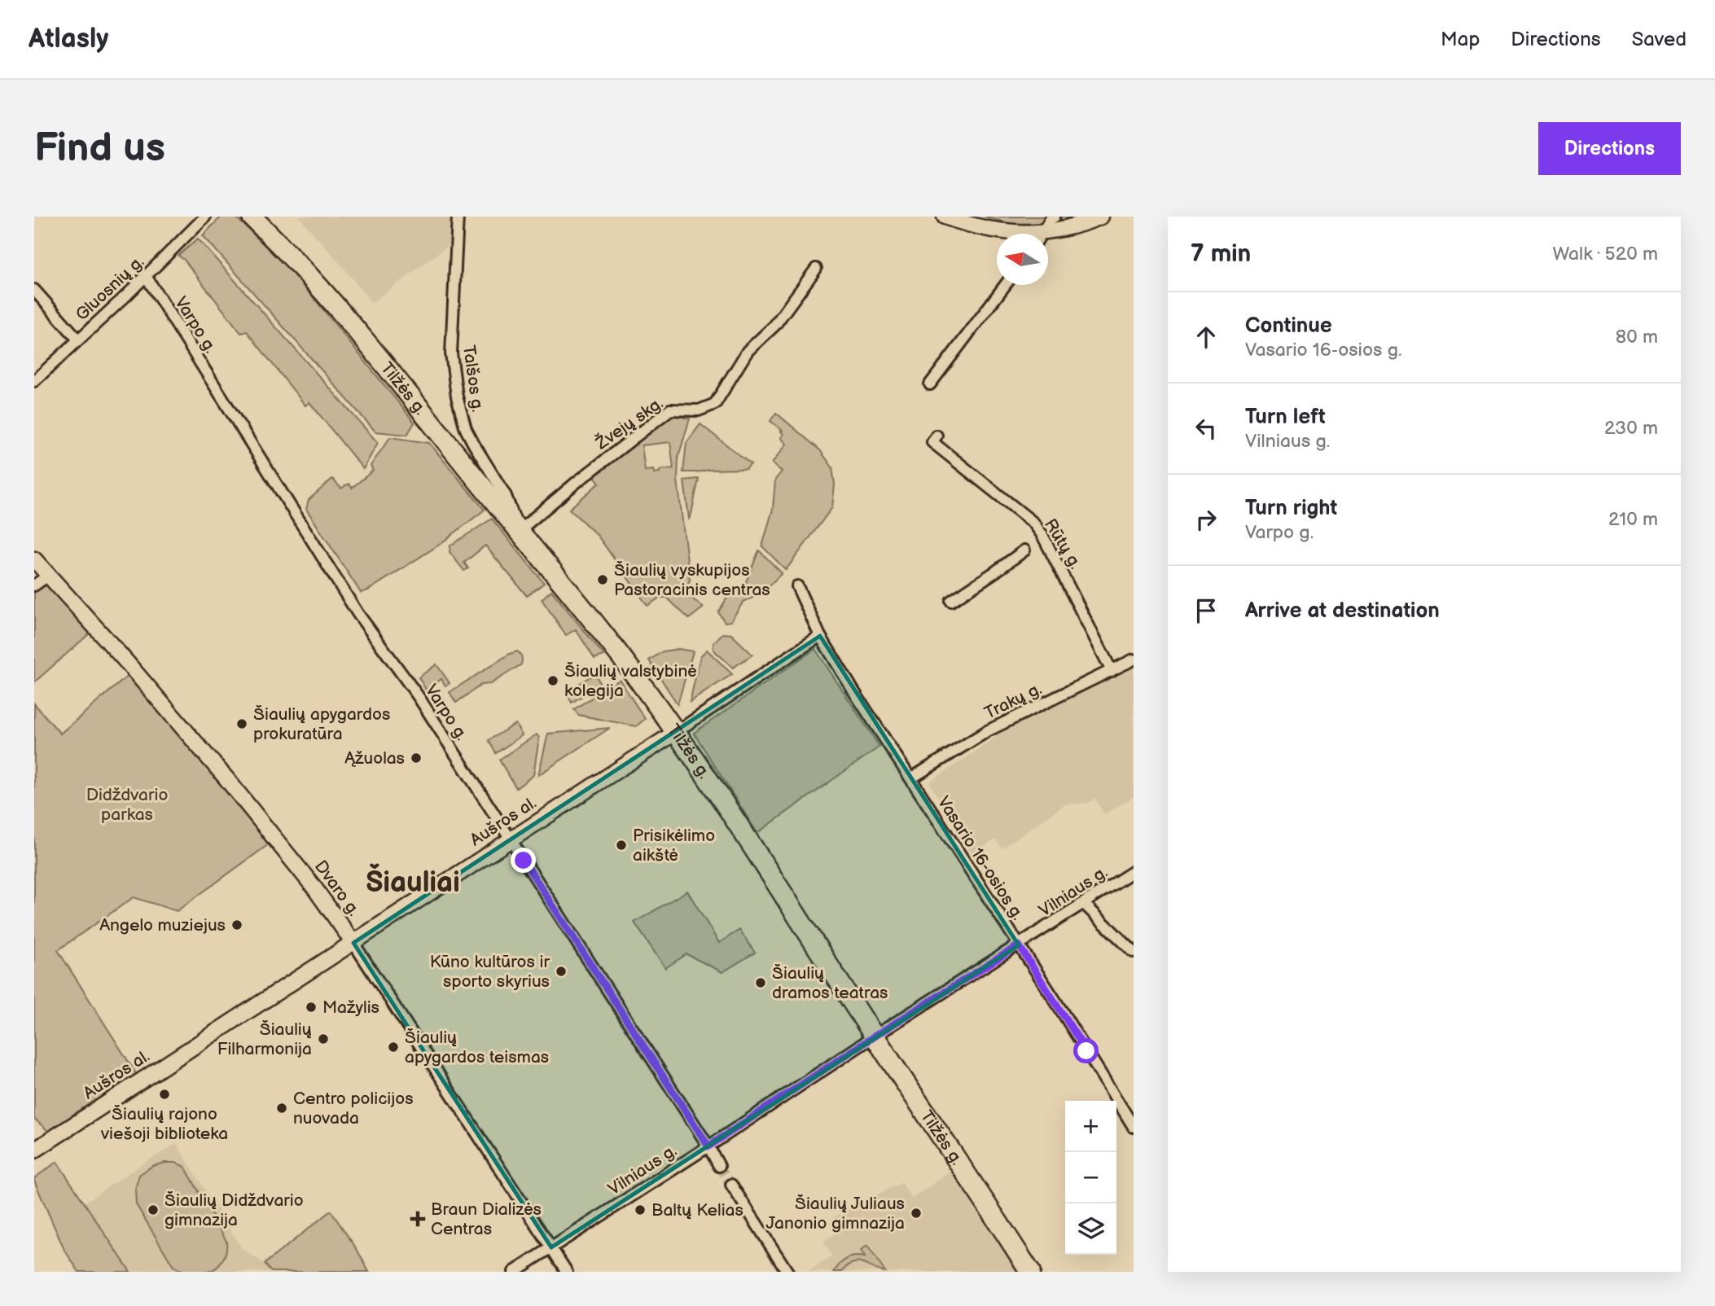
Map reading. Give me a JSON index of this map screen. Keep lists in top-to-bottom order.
{
  "streets": {
    "highway": ["Tilžės g."],
    "main road": ["Aušros al.", "Dvaro g."],
    "street": [
      "Gluosnių g.",
      "Varpo g.",
      "Talšos g.",
      "Žvejų skg.",
      "Rūtų g.",
      "Trakų g.",
      "Vasario 16-osios g.",
      "Vilniaus g."
    ]
  },
  "crossings": [
    ["Gluosnių g.", "Varpo g."],
    ["Varpo g.", "Aušros al."],
    ["Varpo g.", "Vilniaus g."],
    ["Talšos g.", "Tilžės g."],
    ["Talšos g.", "Žvejų skg."],
    ["Tilžės g.", "Žvejų skg."],
    ["Tilžės g.", "Aušros al."],
    ["Tilžės g.", "Vilniaus g."],
    ["Rūtų g.", "Trakų g."],
    ["Trakų g.", "Vasario 16-osios g."],
    ["Aušros al.", "Vasario 16-osios g."],
    ["Aušros al.", "Dvaro g."],
    ["Vasario 16-osios g.", "Vilniaus g."],
    ["Dvaro g.", "Vilniaus g."]
  ],
  "districts": ["Šiauliai"],
  "parks": ["Didždvario parkas"],
  "places": {
    "other": [
      "Šiaulių vyskupijos Pastoracinis centras",
      "Šiaulių valstybinė kolegija",
      "Šiaulių apygardos prokuratūra",
      "Ąžuolas",
      "Prisikėlimo aikštė",
      "Angelo muziejus",
      "Kūno kultūros ir sporto skyrius",
      "Šiaulių dramos teatras",
      "Mažylis",
      "Šiaulių Filharmonija",
      "Šiaulių apygardos teismas",
      "Šiaulių rajono viešoji biblioteka",
      "Centro policijos nuovada",
      "Šiaulių Didždvario gimnazija",
      "Baltų Kelias",
      "Šiaulių Juliaus Janonio gimnazija"
    ],
    "health": ["Braun Dializės Centras"]
  },
  "north": "left",
  "page": {
    "header": "Atlasly",
    "nav": ["Map", "Directions", "Saved"],
    "buttons": "Directions",
    "title": "Find us",
    "heading": ["7 min", "Walk · 520 m"],
    "list": [
      ["Continue", "Vasario 16-osios g.", "80 m"],
      ["Turn left", "Vilniaus g.", "230 m"],
      ["Turn right", "Varpo g.", "210 m"],
      "Arrive at destination"
    ],
    "map_buttons": ["+", "−"]
  }
}
